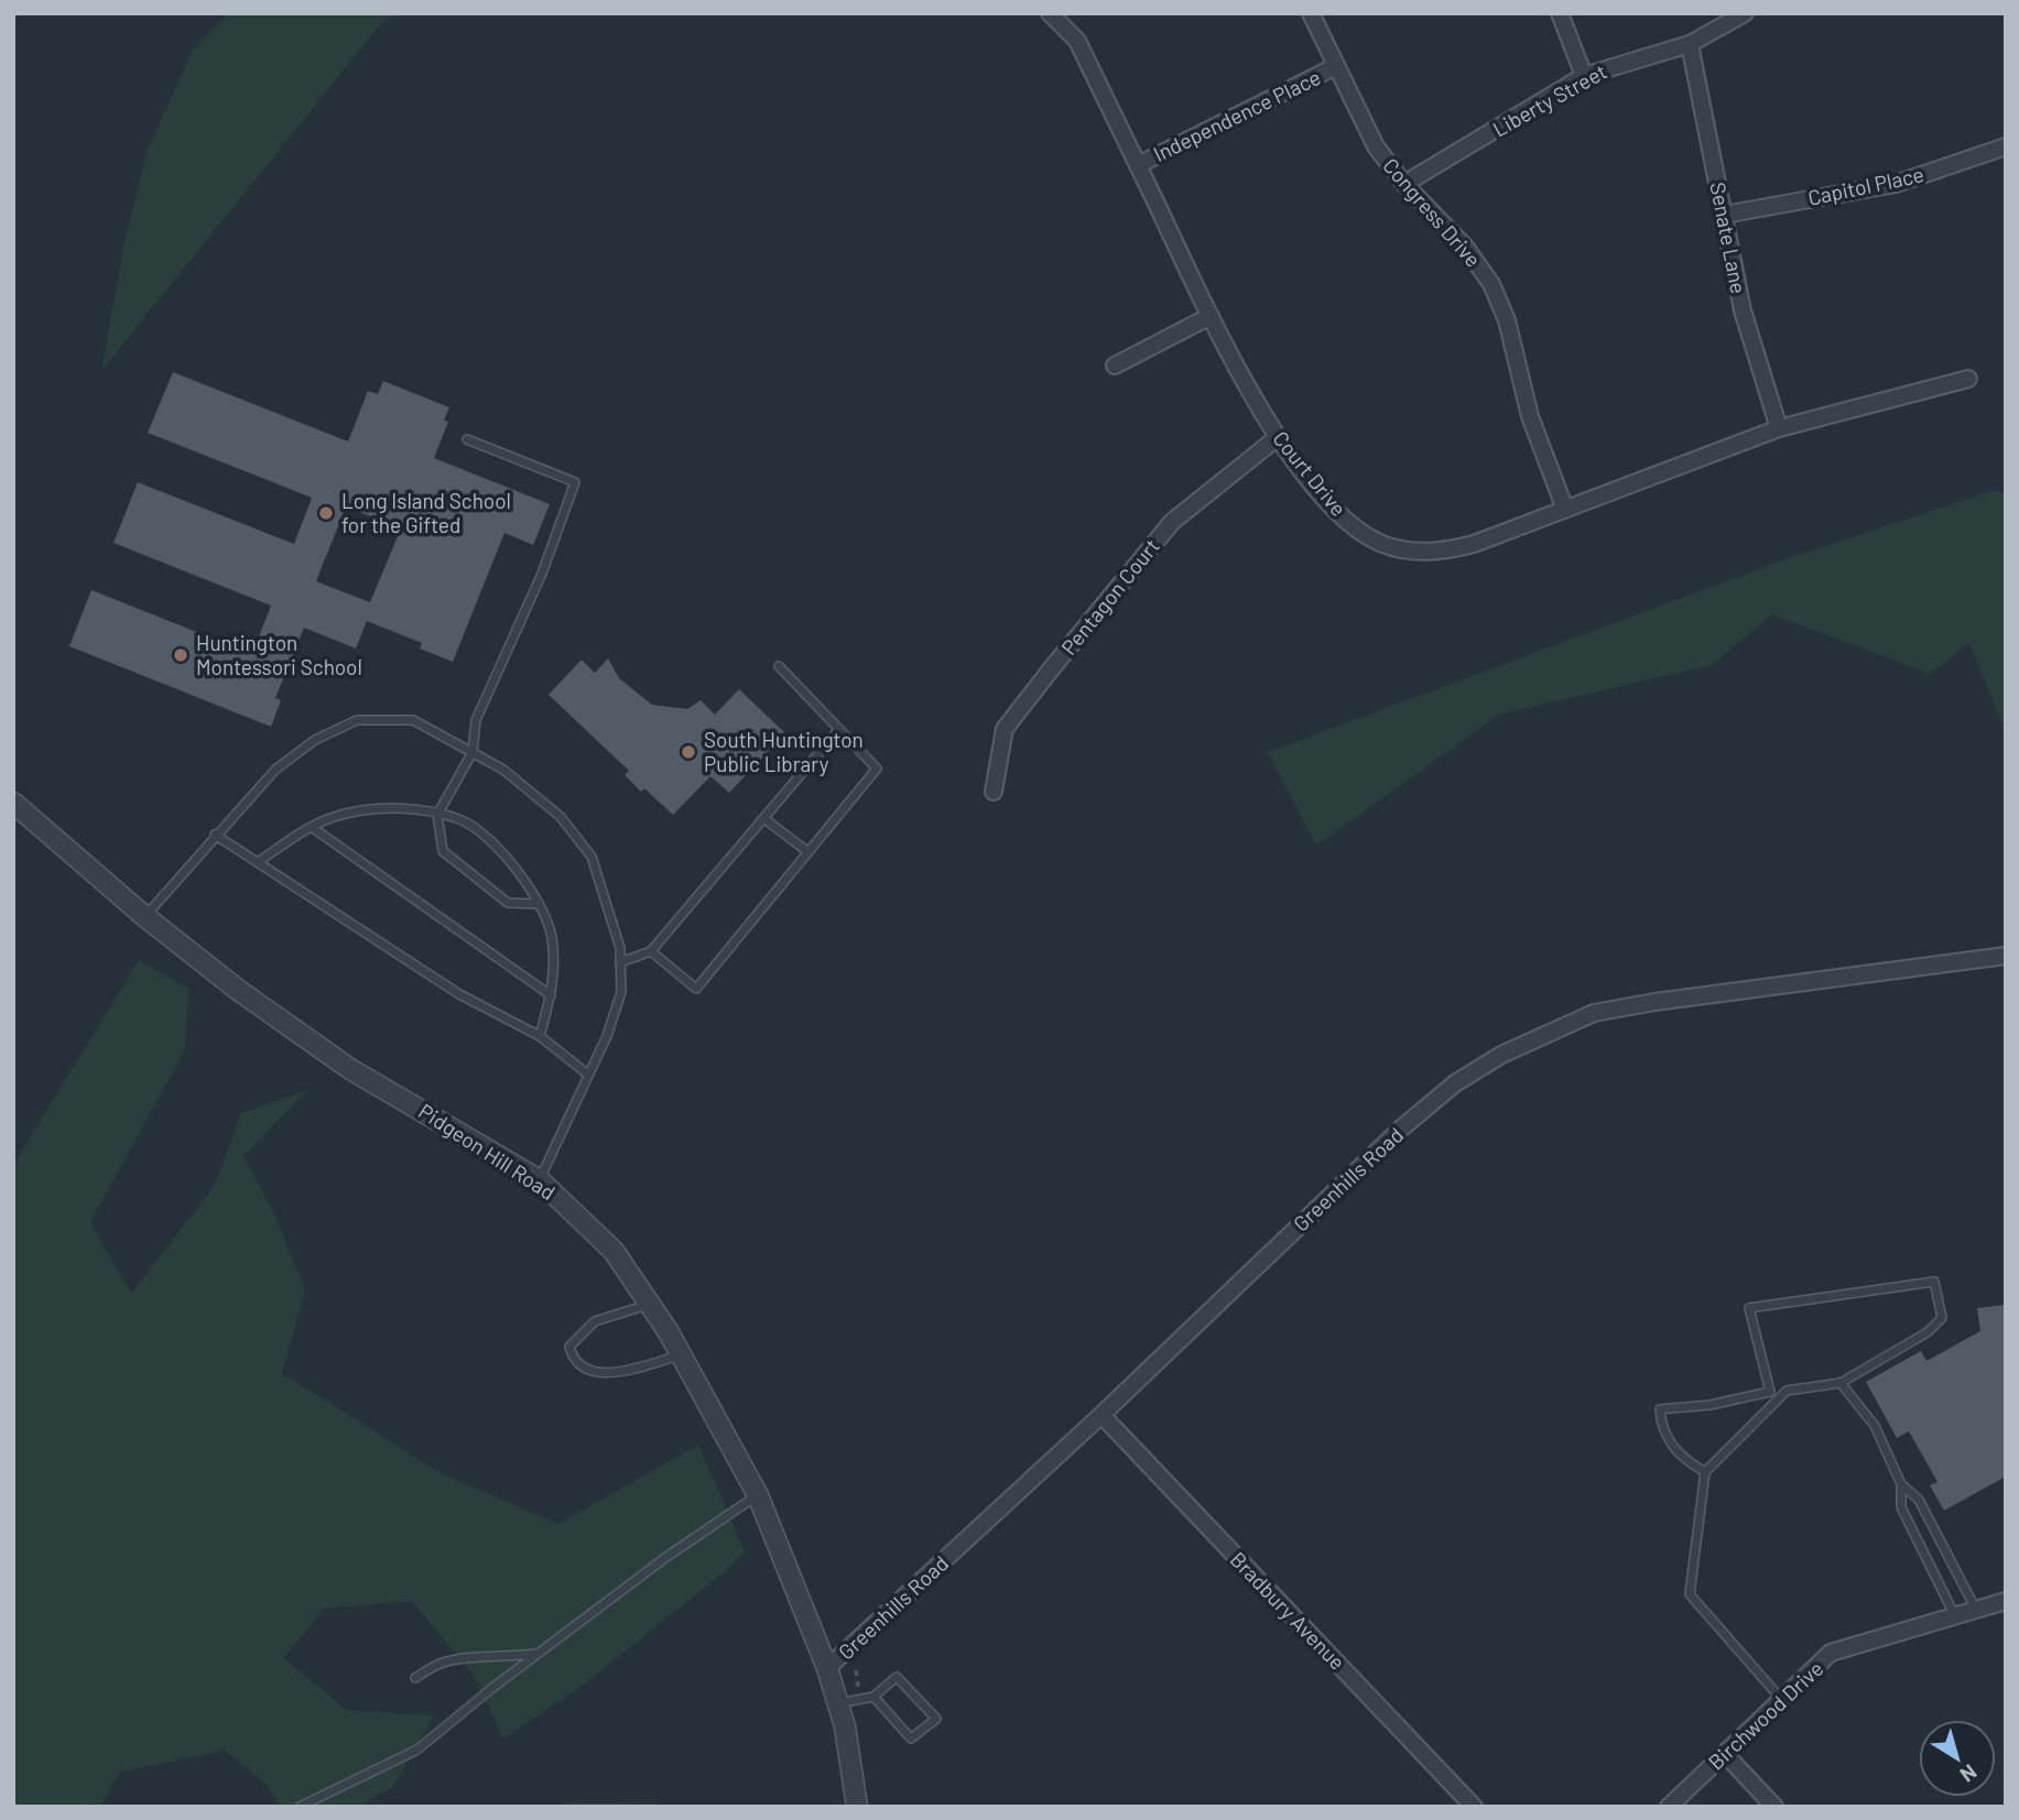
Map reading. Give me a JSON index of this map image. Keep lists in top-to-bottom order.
{
  "streets": {
    "street": [
      "Liberty Street",
      "Independence Place",
      "Capitol Place",
      "Congress Drive",
      "Senate Lane",
      "Court Drive",
      "Pentagon Court",
      "Pidgeon Hill Road",
      "Greenhills Road",
      "Bradbury Avenue",
      "Birchwood Drive"
    ]
  },
  "crossings": [
    ["Liberty Street", "Congress Drive"],
    ["Liberty Street", "Senate Lane"],
    ["Independence Place", "Congress Drive"],
    ["Independence Place", "Court Drive"],
    ["Capitol Place", "Senate Lane"],
    ["Congress Drive", "Court Drive"],
    ["Senate Lane", "Court Drive"],
    ["Court Drive", "Pentagon Court"],
    ["Pidgeon Hill Road", "Greenhills Road"],
    ["Greenhills Road", "Bradbury Avenue"]
  ],
  "places": ["Long Island School for the Gifted", "Huntington Montessori School", "South Huntington Public Library"],
  "north": "bottom right"
}
